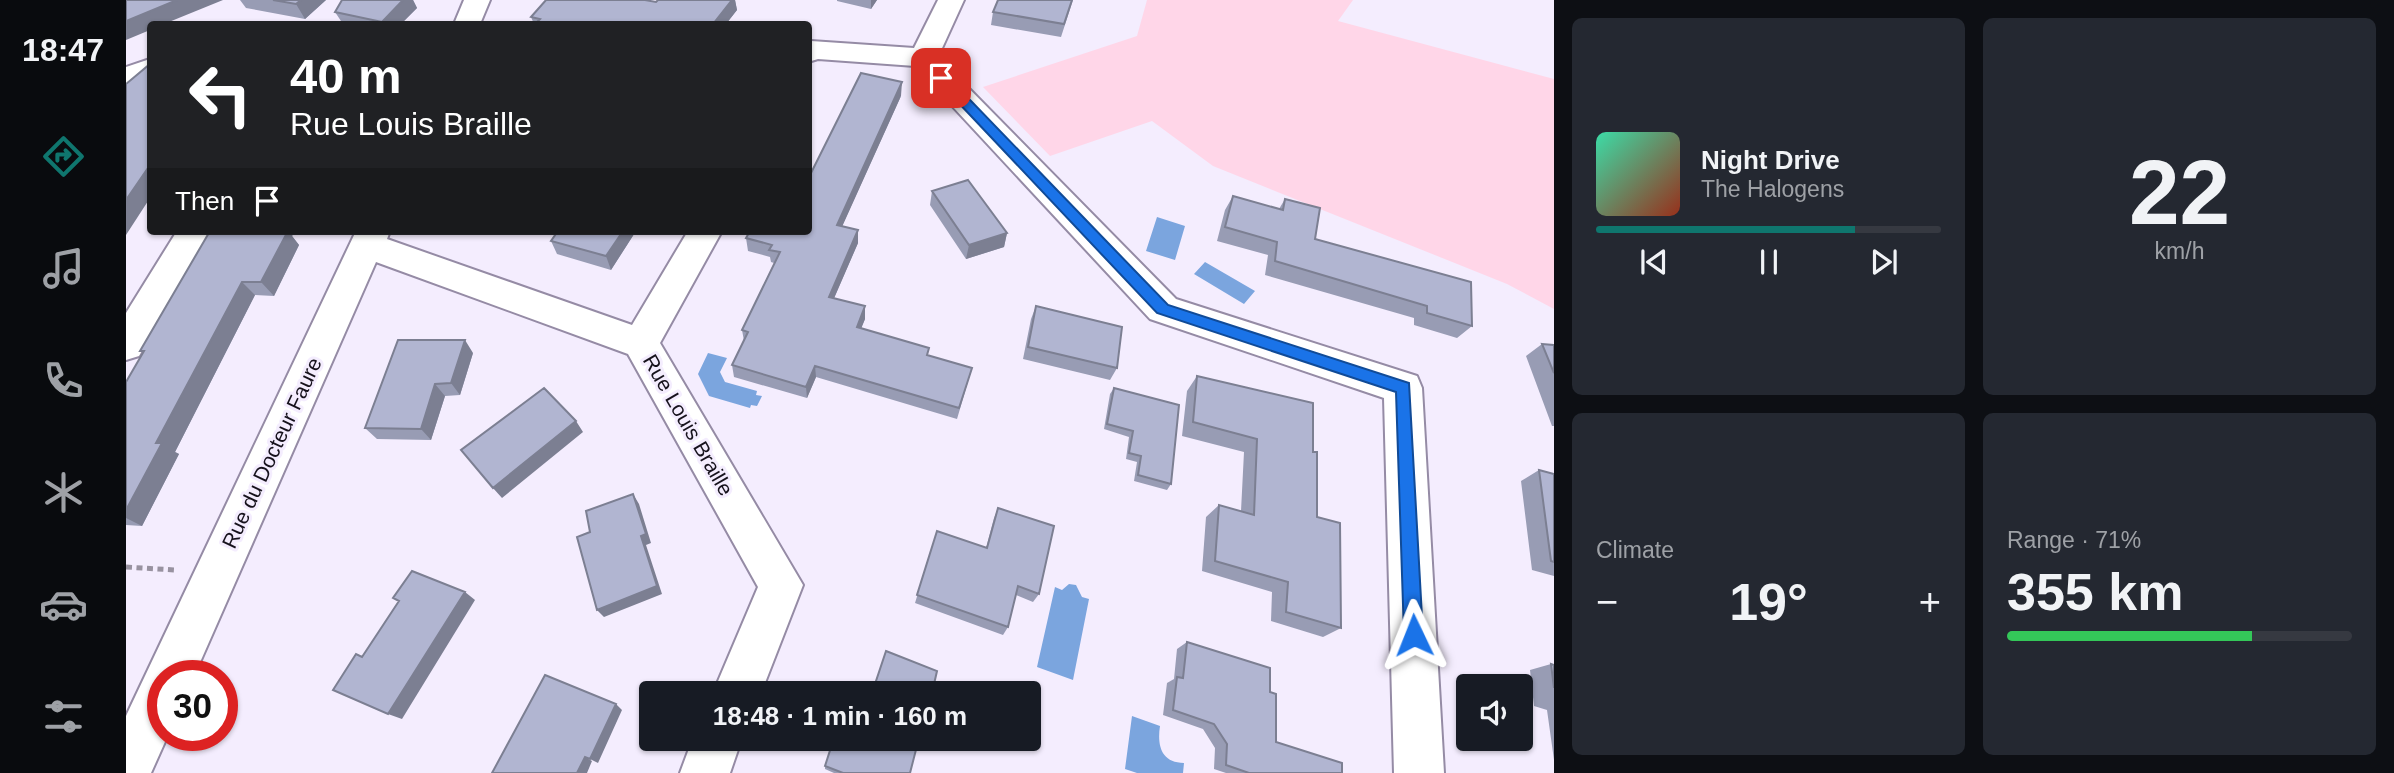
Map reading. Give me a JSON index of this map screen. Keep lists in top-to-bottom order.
{
  "streets": {
    "street": ["Rue Louis Braille", "Rue du Docteur Faure"]
  },
  "crossings": [
    ["Rue Louis Braille", "Rue du Docteur Faure"]
  ],
  "page": {
    "tabs": "18:47",
    "tile": [
      ["22", "km/h"],
      "Climate",
      ["Range · 71%", "355 km"]
    ],
    "turn": ["40 m", "Rue Louis Braille"],
    "song": ["Night Drive", "The Halogens"],
    "then": "Then",
    "heat": ["−", "19°", "+"],
    "limit": "30",
    "trip": "18:48 · 1 min · 160 m"
  }
}
